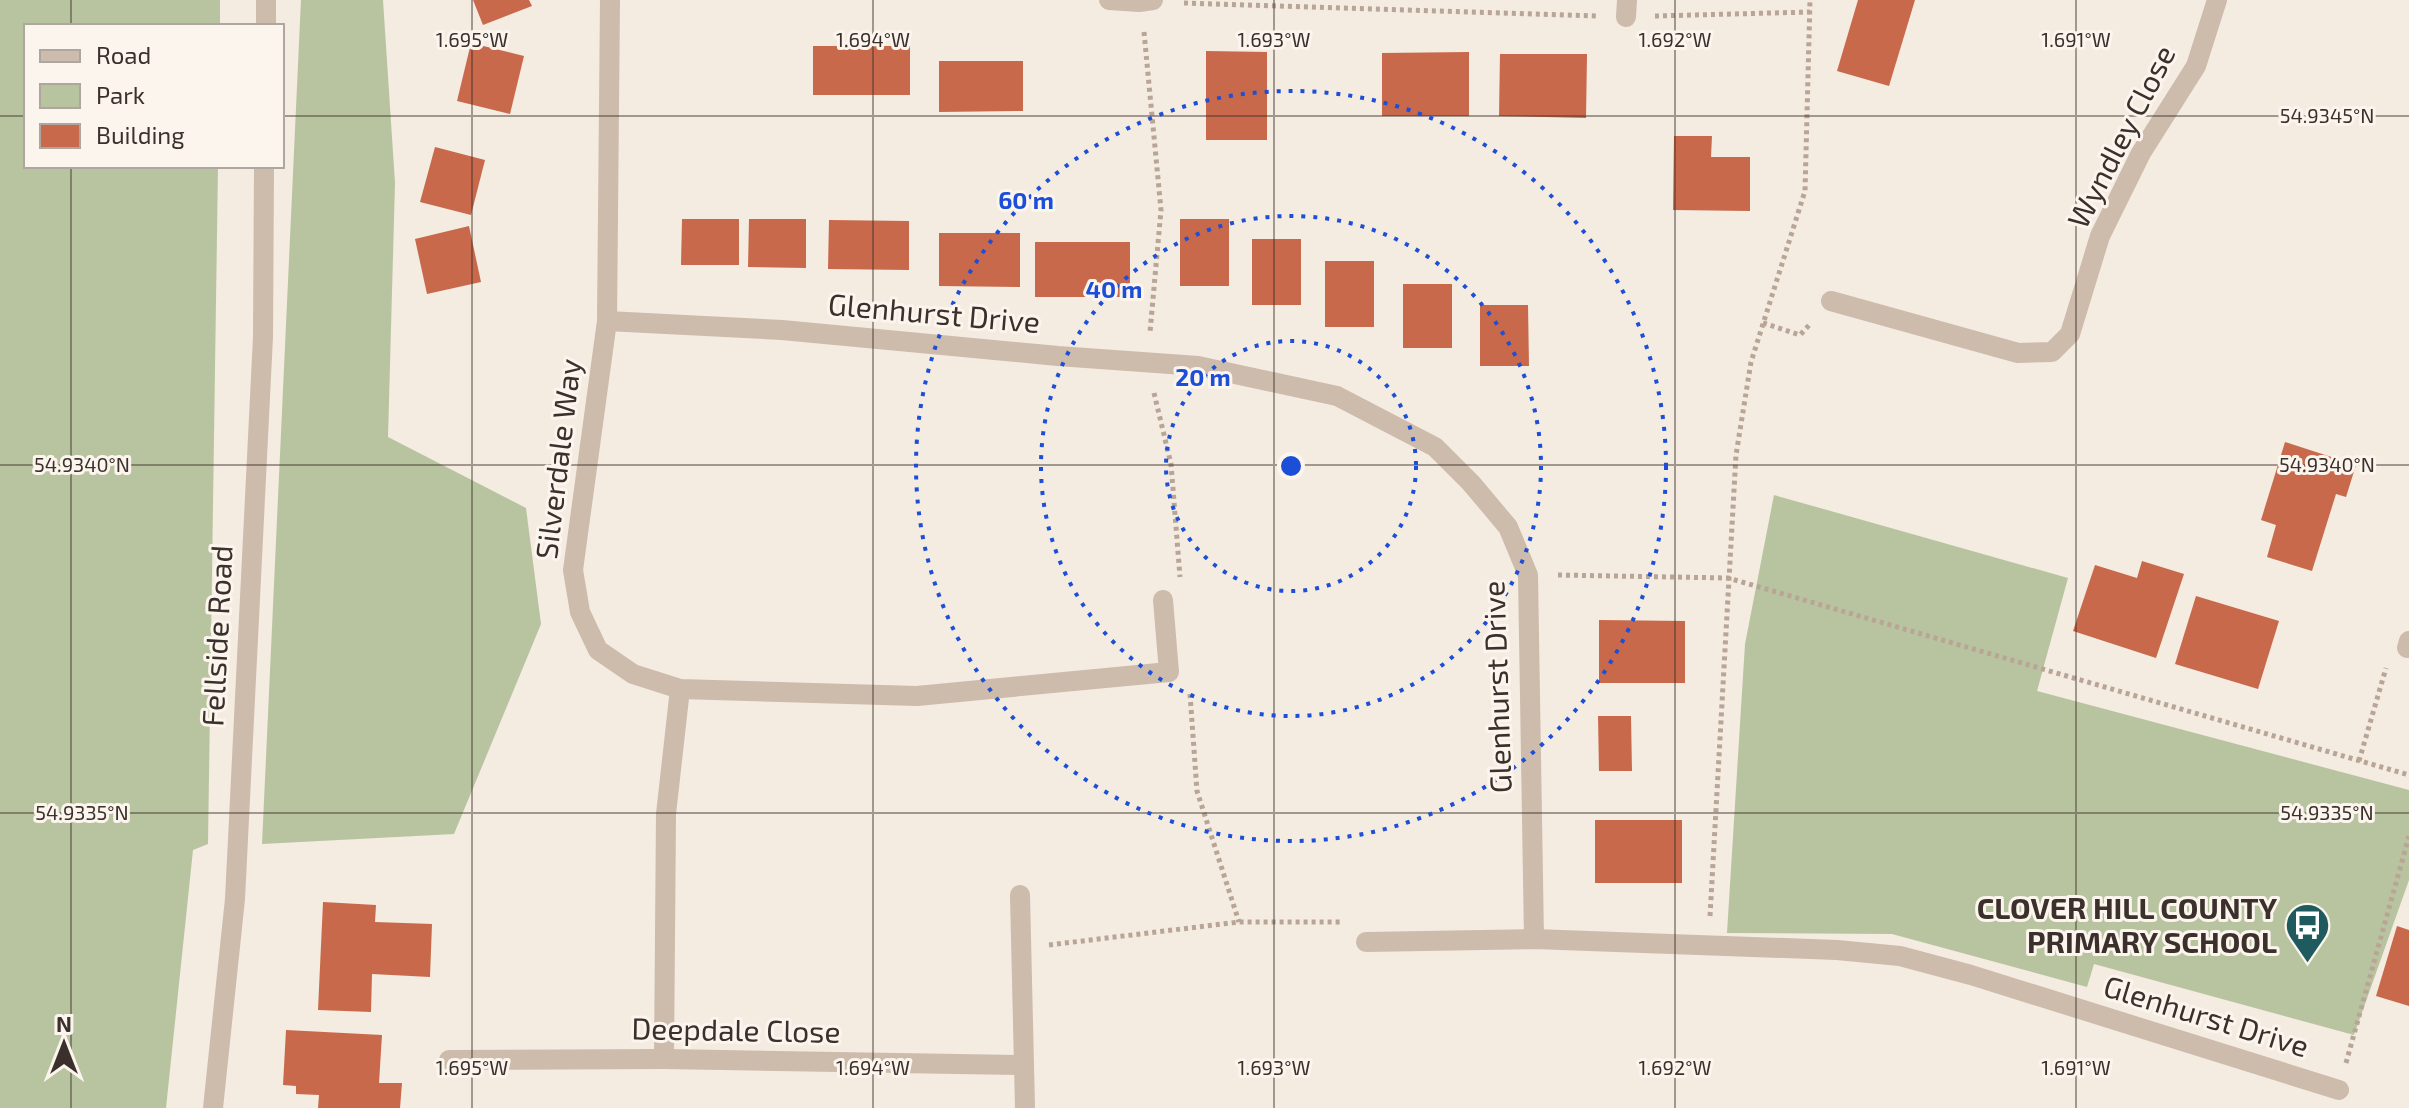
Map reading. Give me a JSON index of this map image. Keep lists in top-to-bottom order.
{
  "streets": {
    "street": [
      "Wyndley Close",
      "Glenhurst Drive",
      "Silverdale Way",
      "Fellside Road",
      "Deepdale Close"
    ]
  },
  "crossings": [
    ["Glenhurst Drive", "Silverdale Way"]
  ],
  "places": {
    "bus stop": ["CLOVER HILL COUNTY PRIMARY SCHOOL"]
  },
  "legend": ["Road", "Park", "Building"],
  "north": "top",
  "coordinates": [
    "1.695°W",
    "1.694°W",
    "1.693°W",
    "1.692°W",
    "1.691°W",
    "54.9345°N",
    "54.9340°N",
    "54.9335°N"
  ],
  "rings": ["60 m", "40 m", "20 m"]
}
